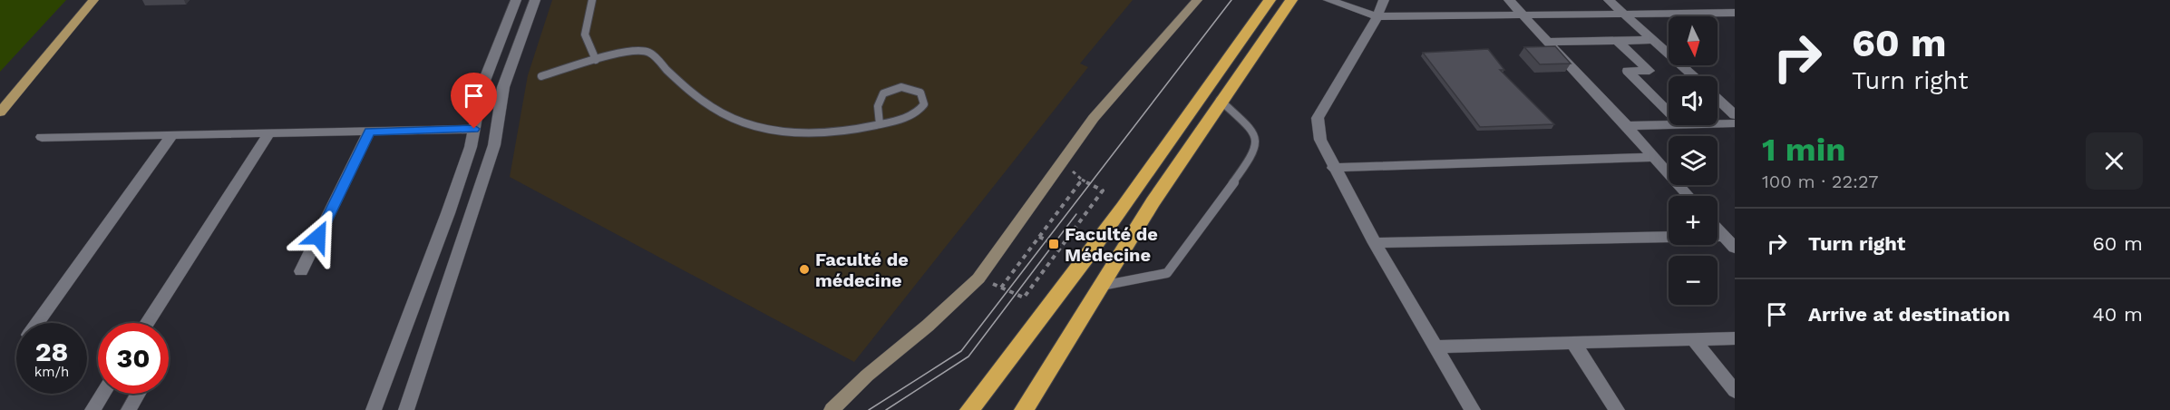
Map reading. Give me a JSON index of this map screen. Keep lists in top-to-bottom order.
{
  "places": {
    "transit": ["Faculté de Médecine"],
    "other": ["Faculté de médecine"]
  },
  "north": "bottom",
  "page": {
    "turn": ["60 m", "Turn right"],
    "map_buttons": ["+", "−"],
    "heading": ["1 min", "100 m · 22:27"],
    "list": [
      {
        "name": "Turn right",
        "value": "60 m"
      },
      {
        "name": "Arrive at destination",
        "value": "40 m"
      }
    ],
    "speed": "28 km/h",
    "limit": "30"
  }
}
